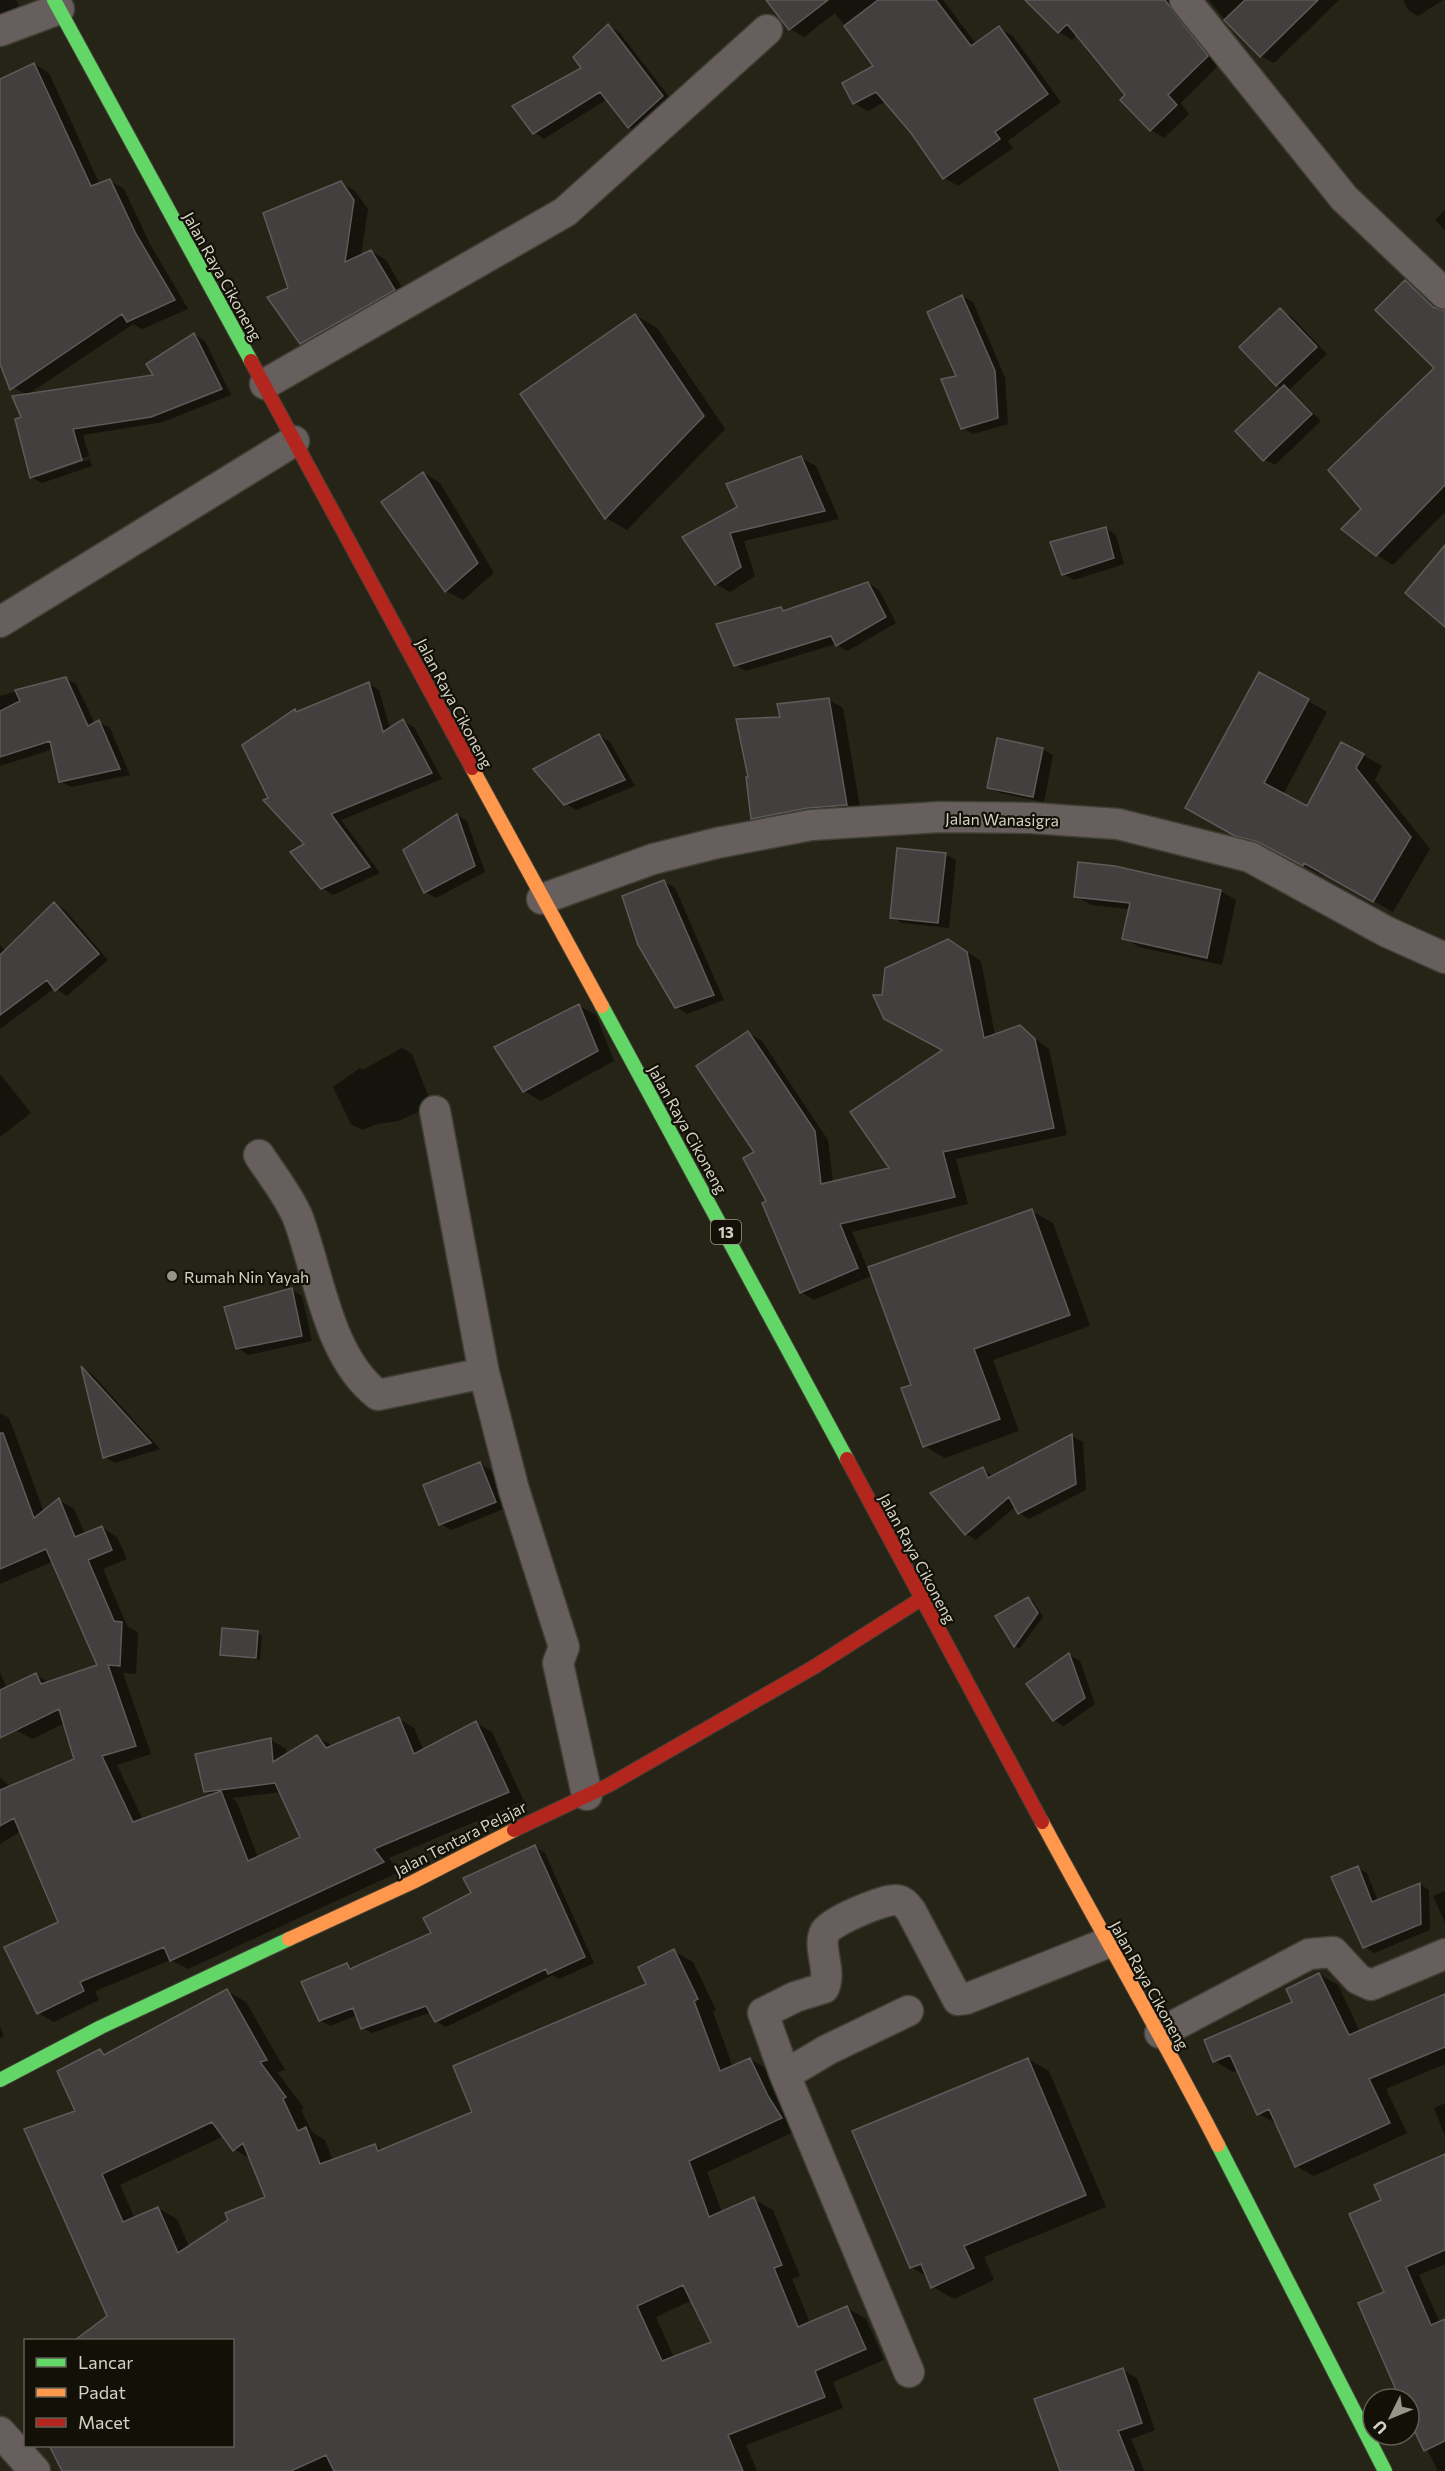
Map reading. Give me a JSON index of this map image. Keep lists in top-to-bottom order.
{
  "streets": {
    "main road": ["Jalan Raya Cikoneng", "13", "Jalan Tentara Pelajar"],
    "street": ["Jalan Wanasigra"]
  },
  "crossings": [
    ["Jalan Raya Cikoneng", "Jalan Wanasigra"],
    ["Jalan Raya Cikoneng", "Jalan Tentara Pelajar"]
  ],
  "places": ["Rumah Nin Yayah"],
  "legend": ["Lancar", "Padat", "Macet"],
  "north": "bottom left"
}
